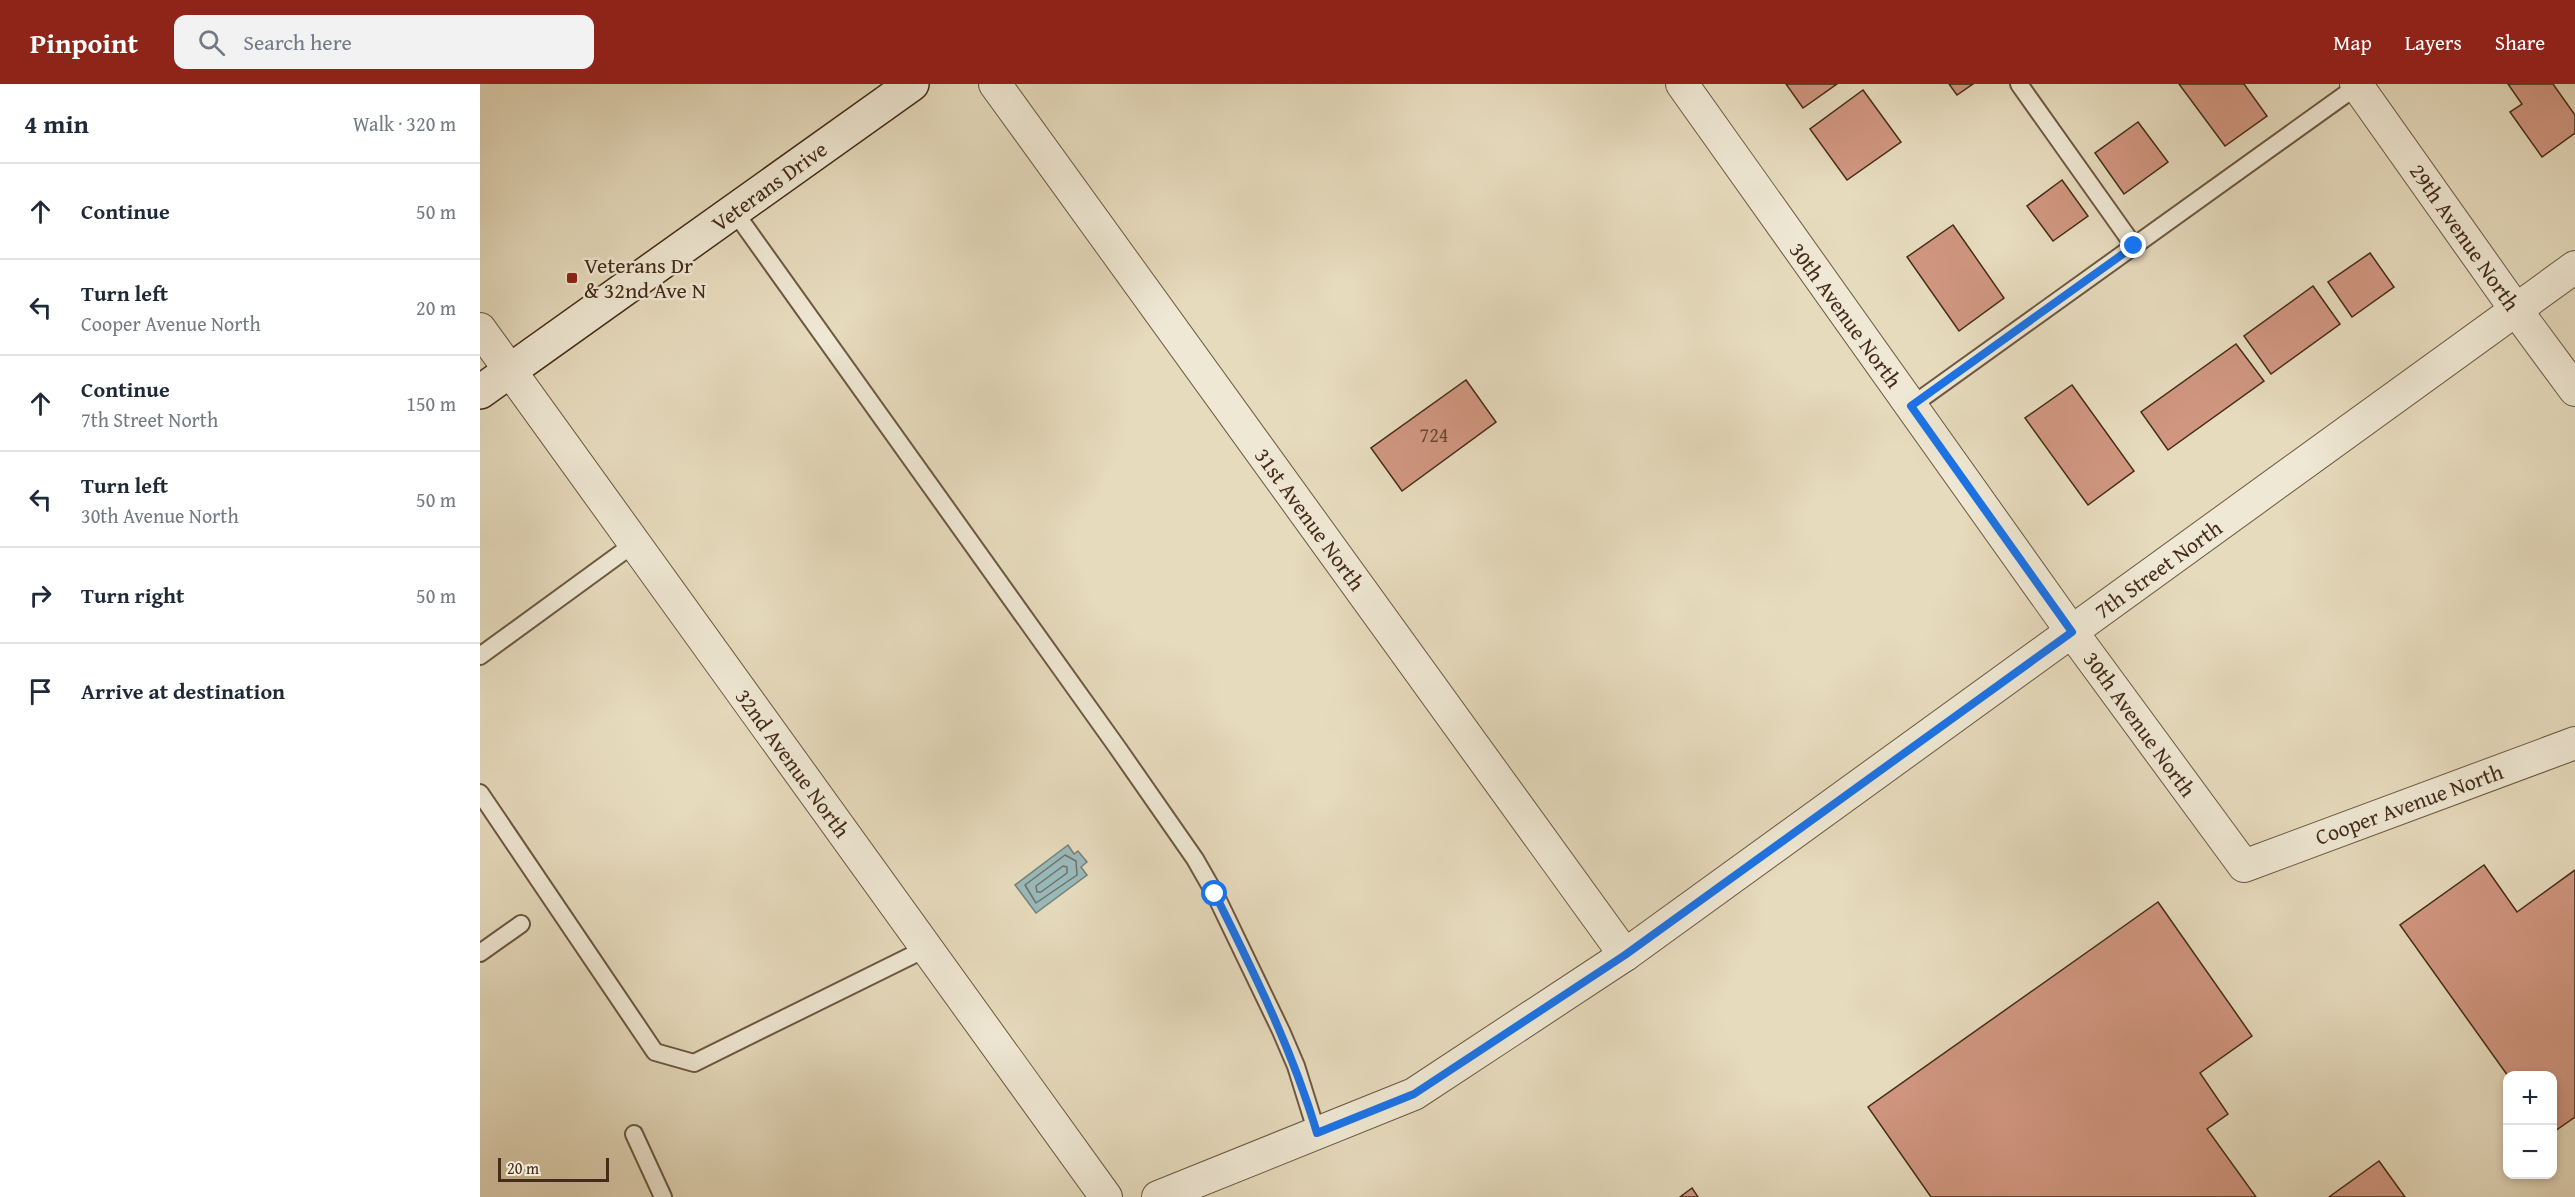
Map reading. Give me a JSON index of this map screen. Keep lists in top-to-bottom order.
{
  "streets": {
    "main road": ["Veterans Drive"],
    "street": [
      "29th Avenue North",
      "30th Avenue North",
      "31st Avenue North",
      "7th Street North",
      "32nd Avenue North",
      "Cooper Avenue North"
    ]
  },
  "crossings": [
    ["Veterans Drive", "32nd Avenue North"],
    ["29th Avenue North", "7th Street North"],
    ["30th Avenue North", "7th Street North"],
    ["30th Avenue North", "Cooper Avenue North"],
    ["31st Avenue North", "7th Street North"]
  ],
  "places": {
    "transit": ["Veterans Dr & 32nd Ave N"]
  },
  "house_numbers": ["724"],
  "scale_bar": "20 m",
  "page": {
    "header": "Pinpoint",
    "search": "Search here",
    "nav": ["Map", "Layers", "Share"],
    "heading": ["4 min", "Walk · 320 m"],
    "list": [
      ["Continue", "50 m"],
      ["Turn left", "Cooper Avenue North", "20 m"],
      ["Continue", "7th Street North", "150 m"],
      ["Turn left", "30th Avenue North", "50 m"],
      ["Turn right", "50 m"],
      "Arrive at destination"
    ],
    "map_buttons": ["+", "−"],
    "scale": "20 m"
  }
}
